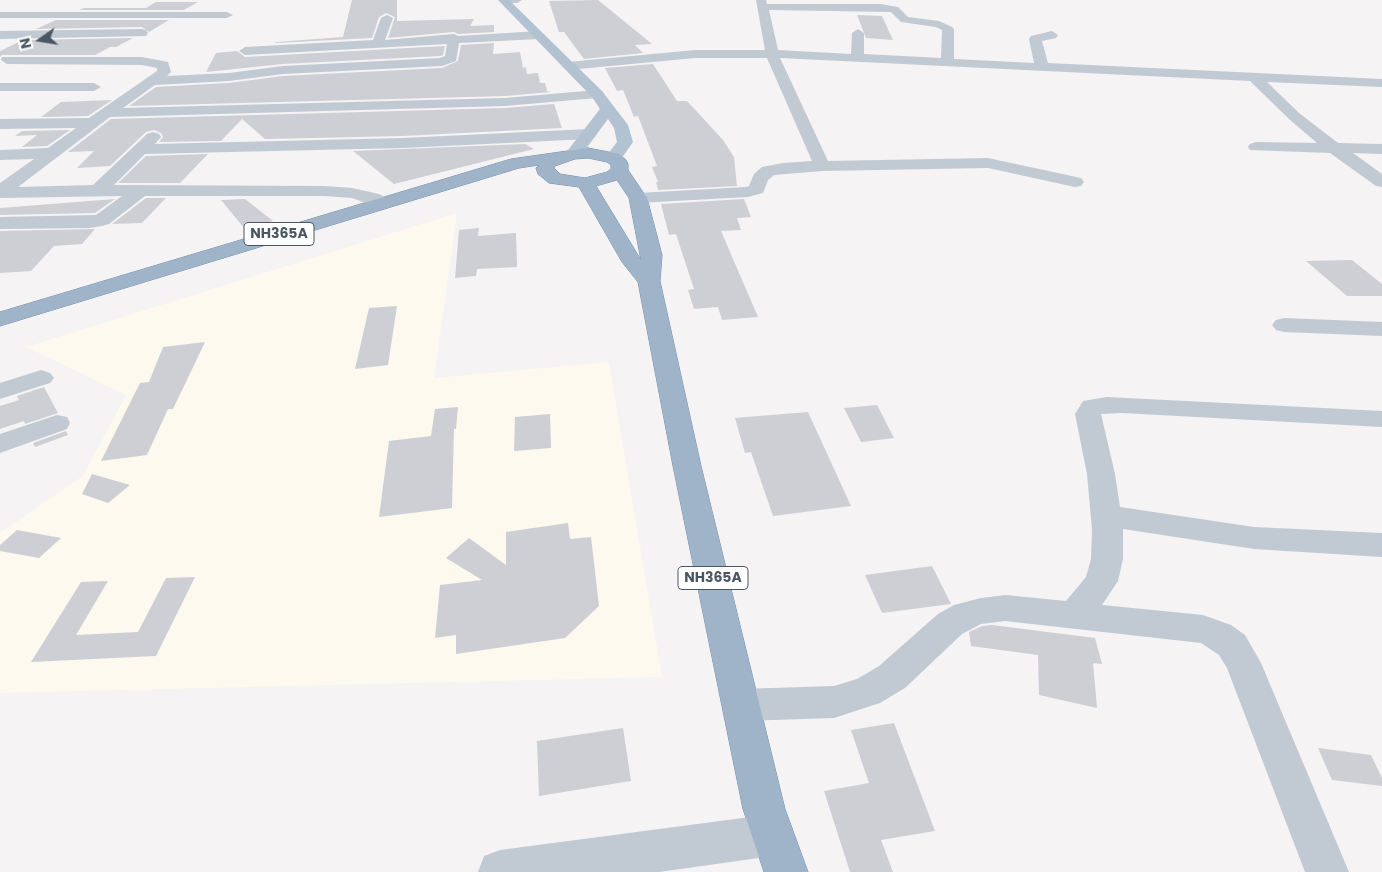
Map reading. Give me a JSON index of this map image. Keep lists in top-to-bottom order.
{
  "streets": {
    "highway": ["NH365A"]
  },
  "north": "left"
}
